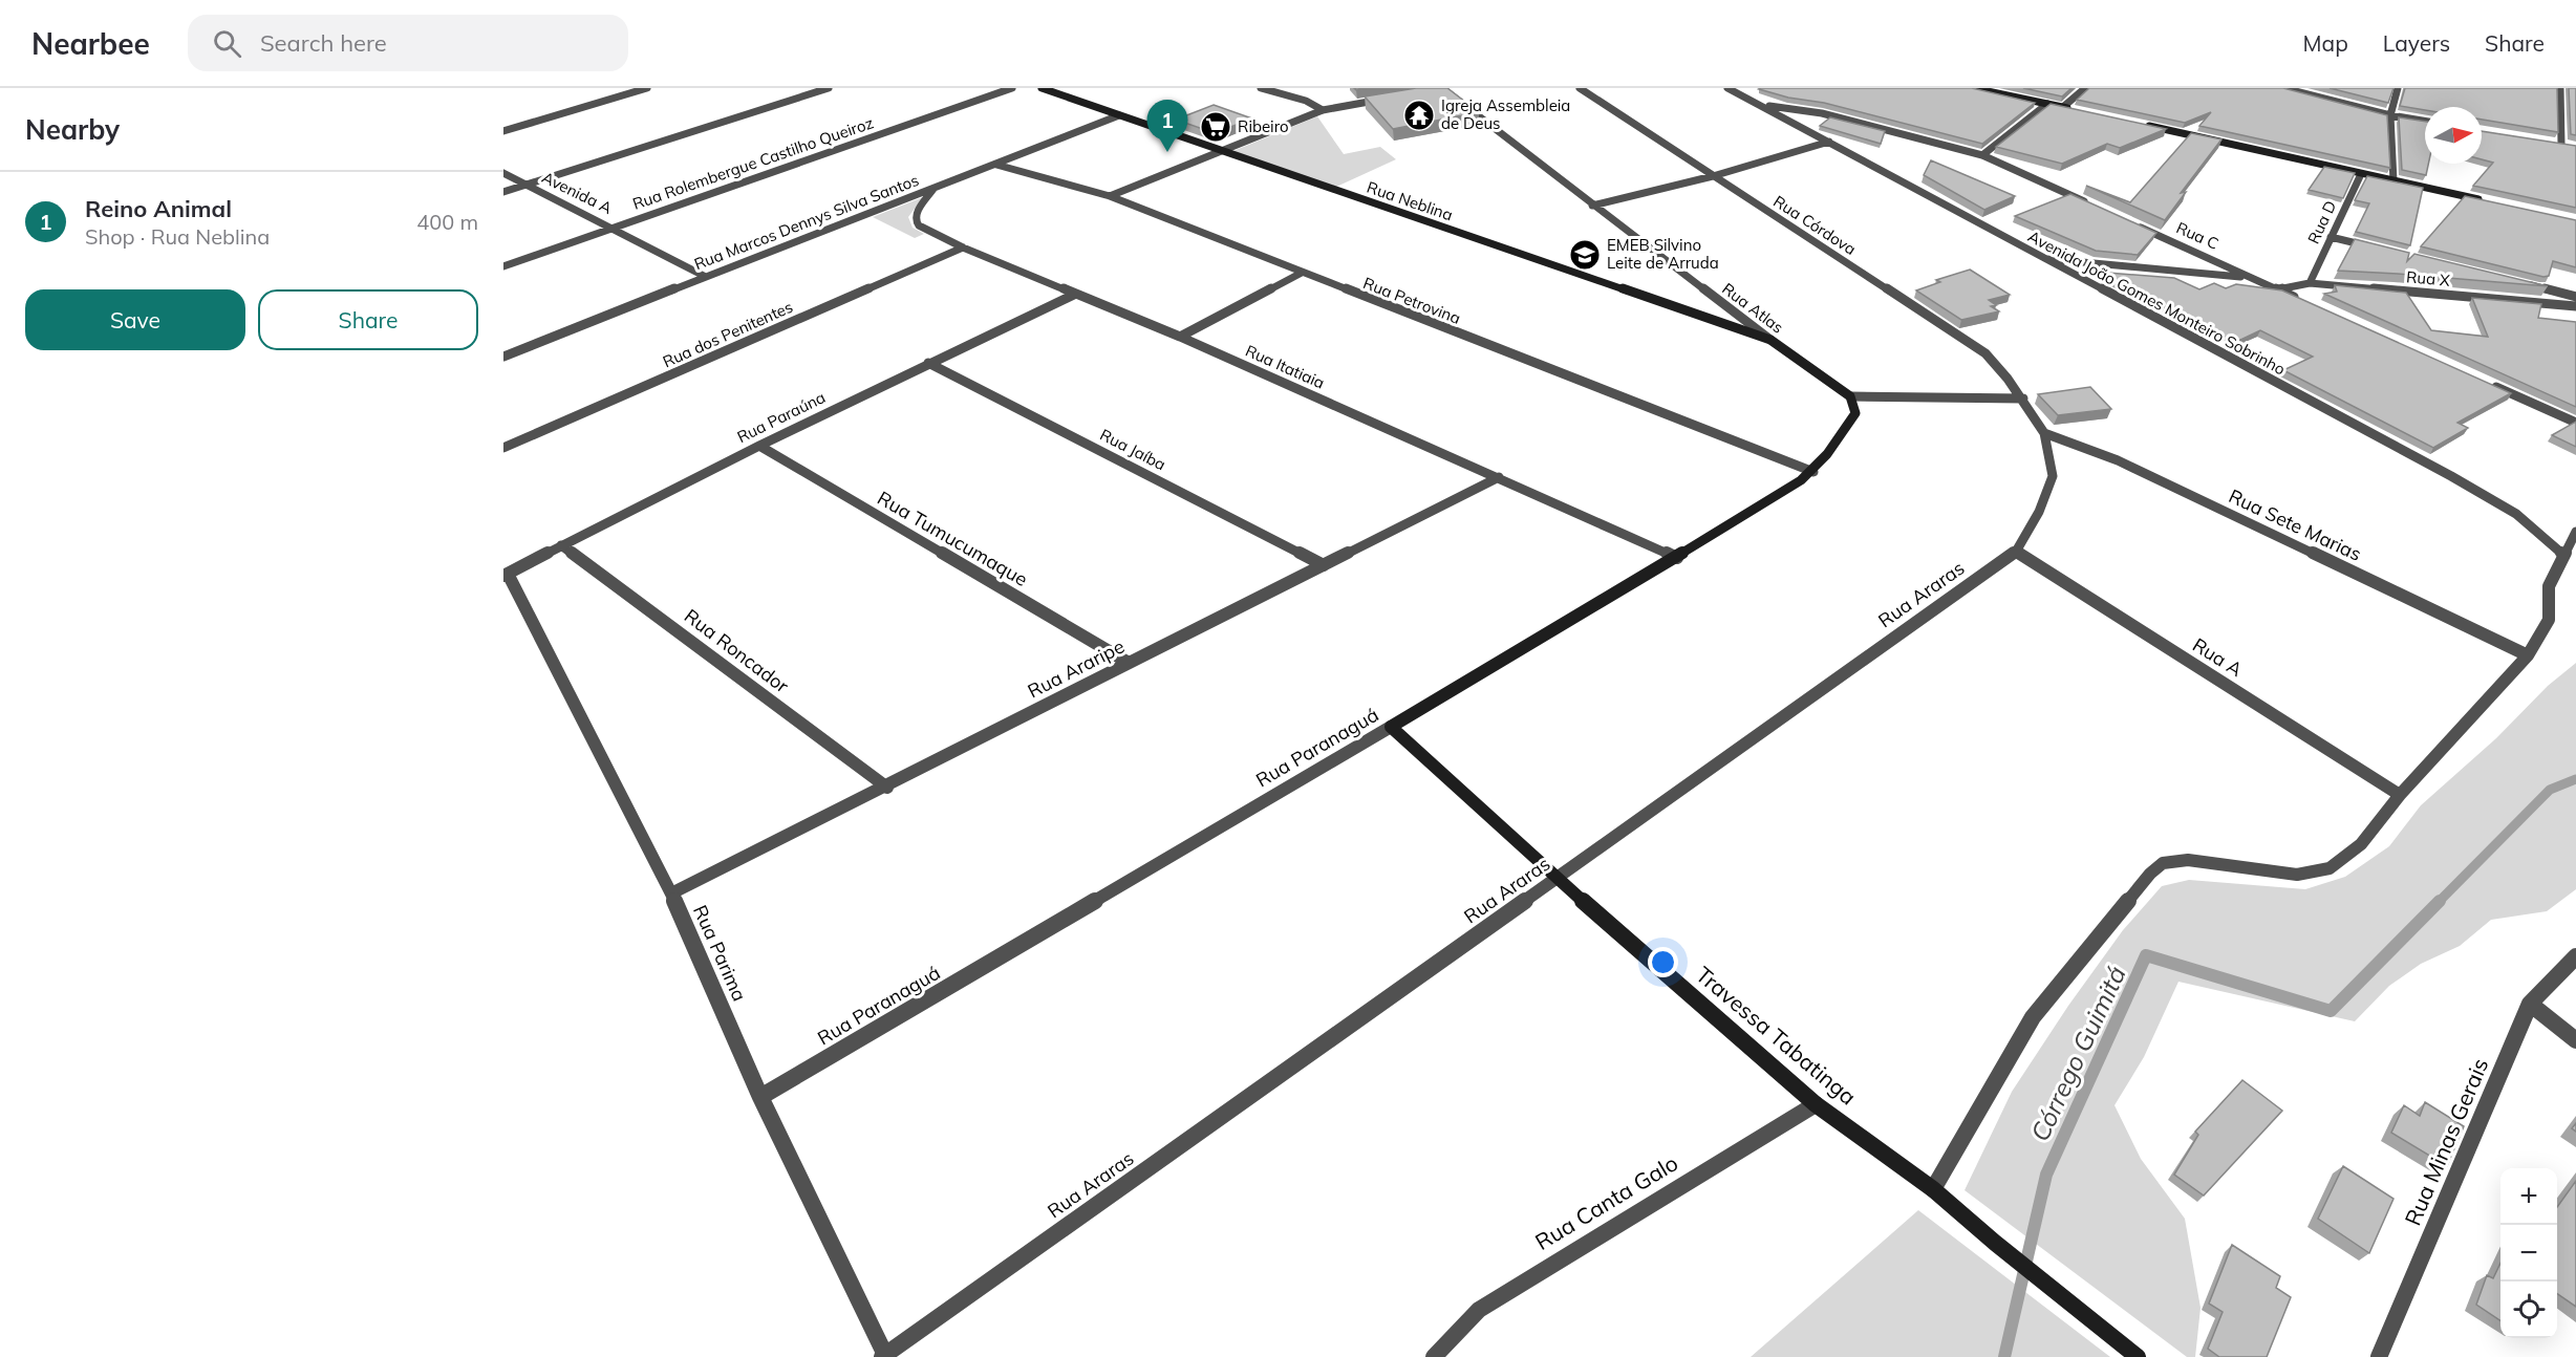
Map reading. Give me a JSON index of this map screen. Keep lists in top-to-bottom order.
{
  "streets": {
    "street": [
      "Rua Rolembergue Castilho Queiroz",
      "Avenida A",
      "Rua Neblina",
      "Rua Marcos Dennys Silva Santos",
      "Rua D",
      "Rua Córdova",
      "Rua C",
      "Rua X",
      "Rua Petrovina",
      "Avenida João Gomes Monteiro Sobrinho",
      "Rua Atlas",
      "Rua dos Penitentes",
      "Rua Itatiaia",
      "Rua Paraúna",
      "Rua Jaíba",
      "Rua Sete Marias",
      "Rua Tumucumaque",
      "Rua Araras",
      "Rua Roncador",
      "Rua A",
      "Rua Araripe",
      "Rua Paranaguá",
      "Rua Parima",
      "Travessa Tabatinga",
      "Rua Minas Gerais",
      "Rua Canta Galo"
    ]
  },
  "crossings": [
    ["Rua Rolembergue Castilho Queiroz", "Avenida A"],
    ["Avenida A", "Rua Marcos Dennys Silva Santos"],
    ["Rua Neblina", "Rua Marcos Dennys Silva Santos"],
    ["Rua Neblina", "Rua Atlas"],
    ["Rua Marcos Dennys Silva Santos", "Rua Petrovina"],
    ["Rua Marcos Dennys Silva Santos", "Rua Itatiaia"],
    ["Rua D", "Rua X"],
    ["Rua Córdova", "Rua Araras"],
    ["Rua C", "Rua X"],
    ["Rua Petrovina", "Rua Paranaguá"],
    ["Rua Atlas", "Rua Paranaguá"],
    ["Rua dos Penitentes", "Rua Itatiaia"],
    ["Rua Itatiaia", "Rua Paraúna"],
    ["Rua Itatiaia", "Rua Araripe"],
    ["Rua Itatiaia", "Rua Paranaguá"],
    ["Rua Paraúna", "Rua Jaíba"],
    ["Rua Paraúna", "Rua Tumucumaque"],
    ["Rua Paraúna", "Rua Roncador"],
    ["Rua Paraúna", "Rua Parima"],
    ["Rua Jaíba", "Rua Araripe"],
    ["Rua Sete Marias", "Rua Araras"],
    ["Rua Tumucumaque", "Rua Araripe"],
    ["Rua Araras", "Rua A"],
    ["Rua Araras", "Rua Parima"],
    ["Rua Araras", "Travessa Tabatinga"],
    ["Rua Roncador", "Rua Araripe"],
    ["Rua Araripe", "Rua Parima"],
    ["Rua Paranaguá", "Rua Parima"],
    ["Rua Paranaguá", "Travessa Tabatinga"],
    ["Travessa Tabatinga", "Rua Canta Galo"]
  ],
  "water": ["Córrego Guimitá"],
  "places": {
    "temple": ["Igreja Assembleia de Deus"],
    "supermarket": ["Ribeiro"],
    "school or university": ["EMEB Silvino Leite de Arruda"]
  },
  "north": "right",
  "page": {
    "header": "Nearbee",
    "search": "Search here",
    "nav": ["Map", "Layers", "Share"],
    "heading": "Nearby",
    "pins": "1",
    "list": [
      {
        "mark": "1",
        "name": "Reino Animal",
        "note": "Shop · Rua Neblina",
        "value": "400 m"
      }
    ],
    "buttons": ["Save", "Share"],
    "map_buttons": ["+", "−"]
  }
}
